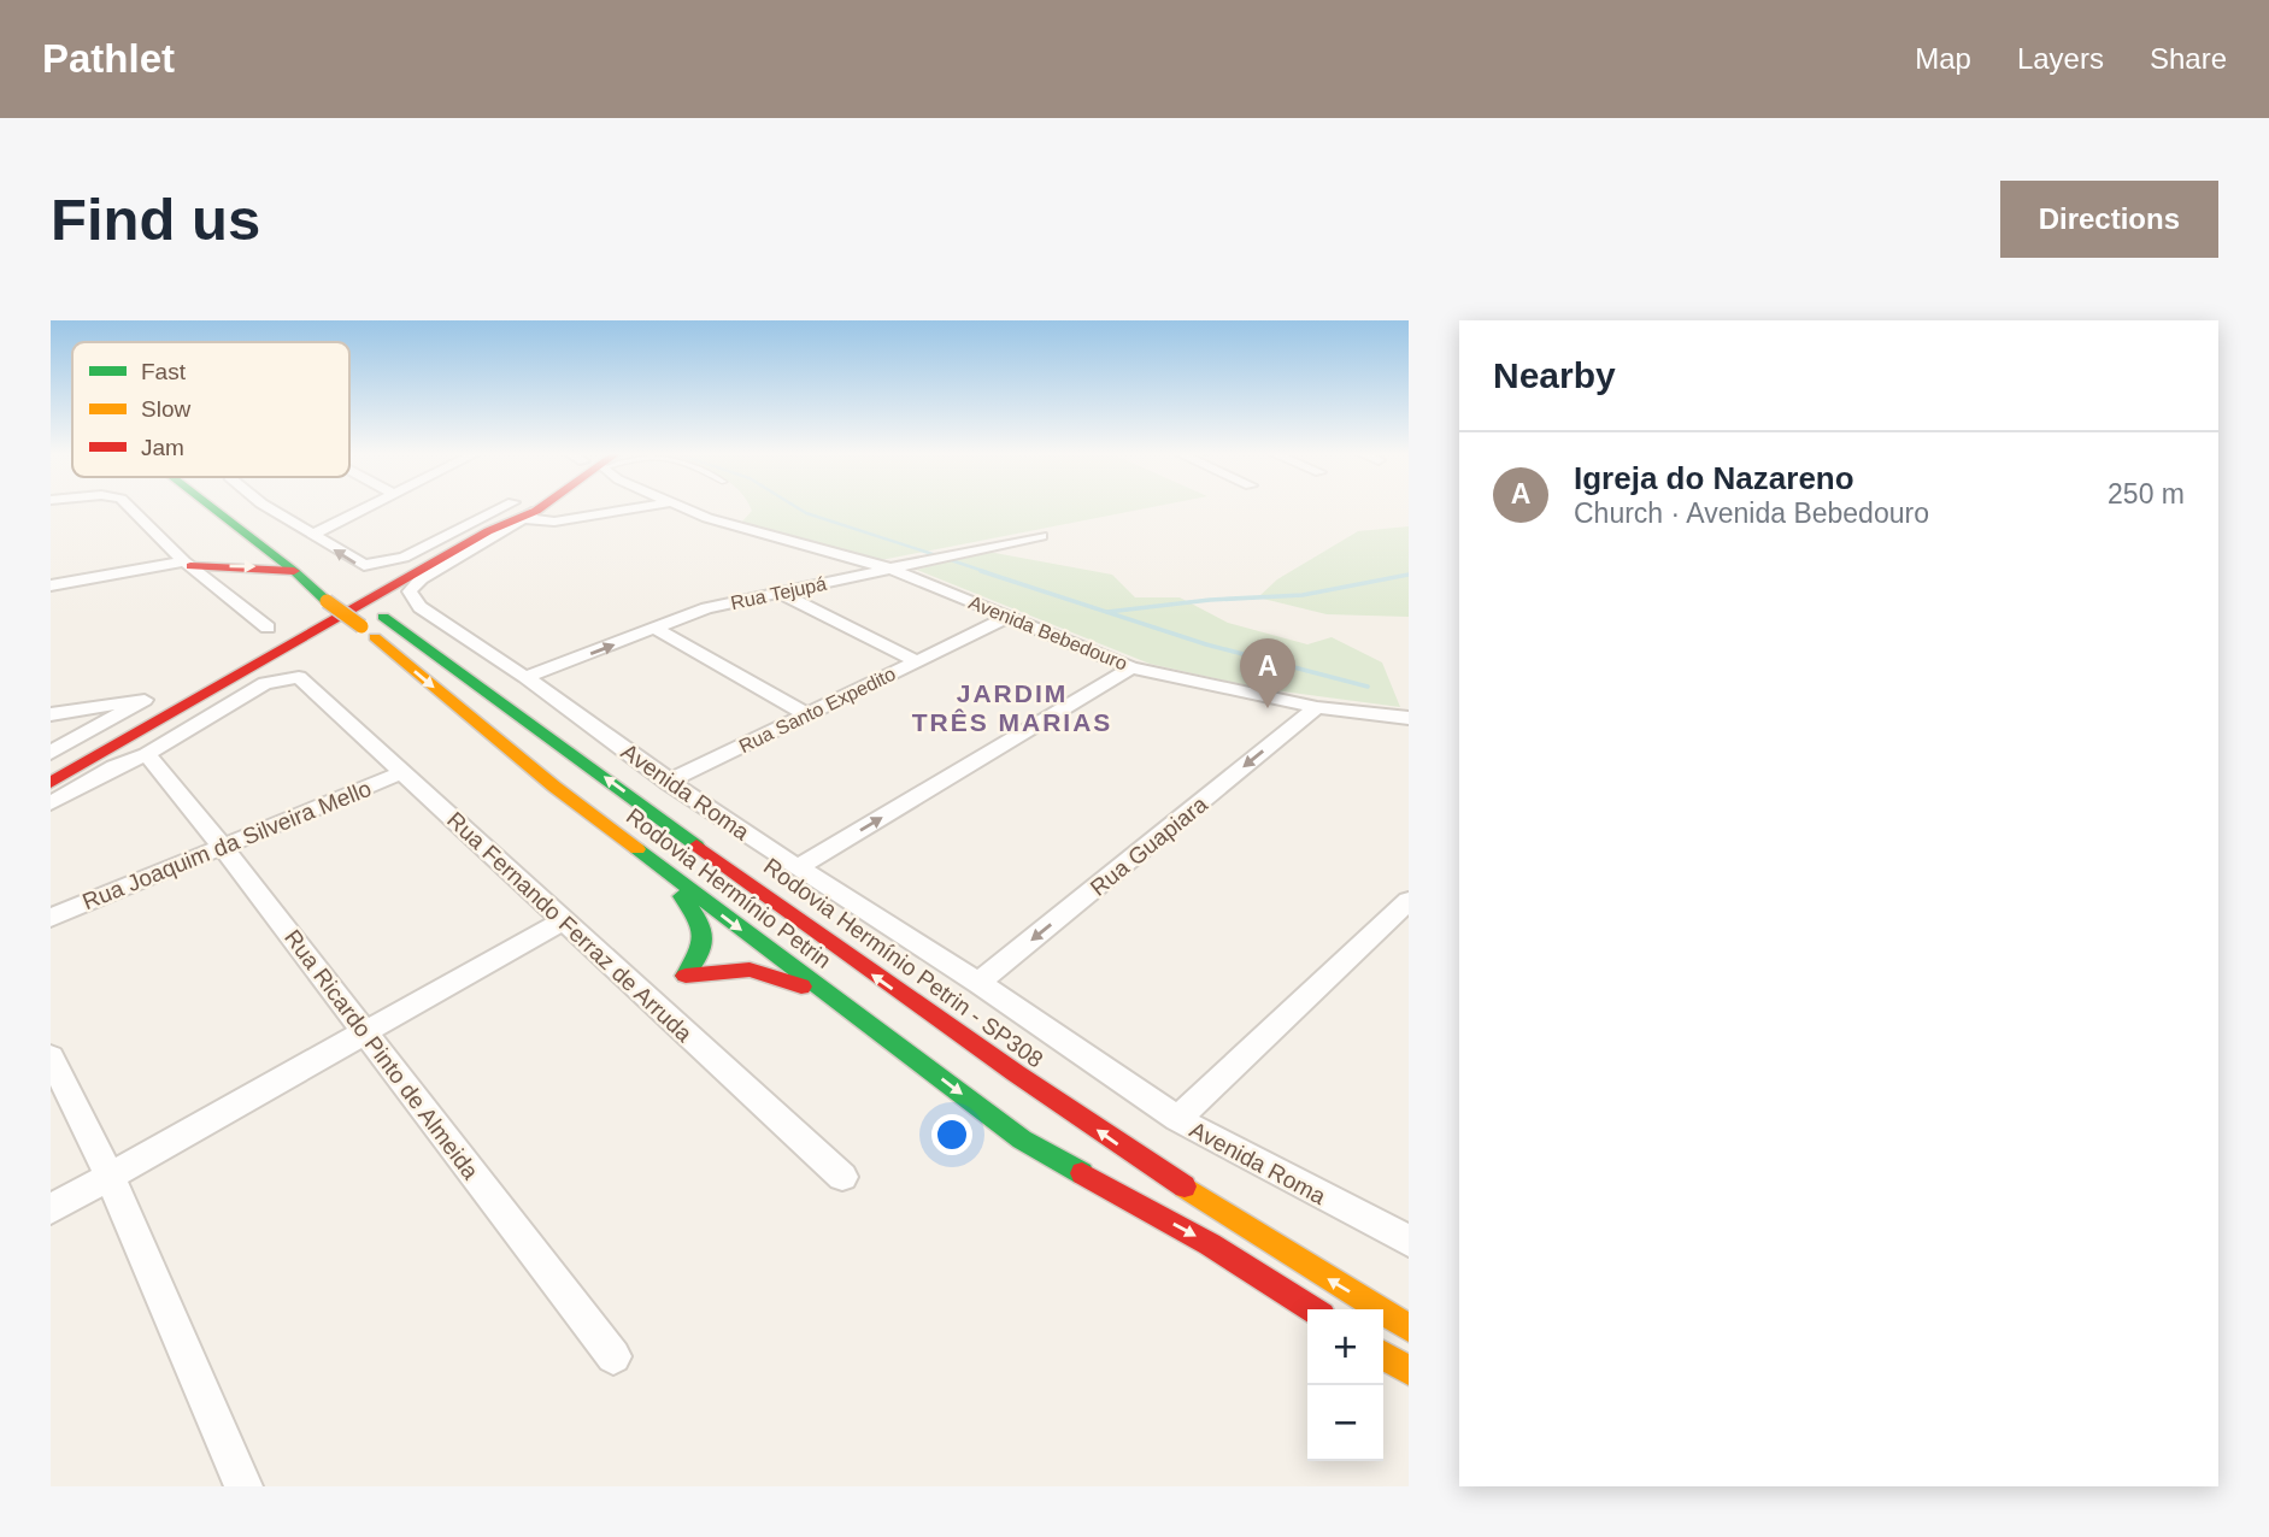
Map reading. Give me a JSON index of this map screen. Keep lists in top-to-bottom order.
{
  "streets": {
    "main road": ["Rodovia Hermínio Petrin", "Rodovia Hermínio Petrin - SP308"],
    "street": [
      "Rua Tejupá",
      "Avenida Bebedouro",
      "Rua Santo Expedito",
      "Avenida Roma",
      "Rua Joaquim da Silveira Mello",
      "Rua Guapiara",
      "Rua Fernando Ferraz de Arruda",
      "Rua Ricardo Pinto de Almeida"
    ]
  },
  "crossings": [
    ["Rua Tejupá", "Avenida Bebedouro"],
    ["Rua Tejupá", "Avenida Roma"],
    ["Avenida Bebedouro", "Rua Santo Expedito"],
    ["Avenida Bebedouro", "Rua Guapiara"],
    ["Rua Santo Expedito", "Avenida Roma"],
    ["Avenida Roma", "Rua Guapiara"],
    ["Rua Joaquim da Silveira Mello", "Rua Fernando Ferraz de Arruda"],
    ["Rua Joaquim da Silveira Mello", "Rua Ricardo Pinto de Almeida"],
    ["Rua Fernando Ferraz de Arruda", "Rua Ricardo Pinto de Almeida"]
  ],
  "one_way": ["Rodovia Hermínio Petrin", "Rodovia Hermínio Petrin - SP308"],
  "districts": ["JARDIM TRÊS MARIAS"],
  "legend": ["Fast", "Slow", "Jam"],
  "page": {
    "header": "Pathlet",
    "nav": ["Map", "Layers", "Share"],
    "buttons": "Directions",
    "title": "Find us",
    "heading": "Nearby",
    "list": [
      {
        "mark": "A",
        "name": "Igreja do Nazareno",
        "note": "Church · Avenida Bebedouro",
        "value": "250 m"
      }
    ],
    "pins": "A",
    "map_buttons": ["+", "−"]
  }
}
